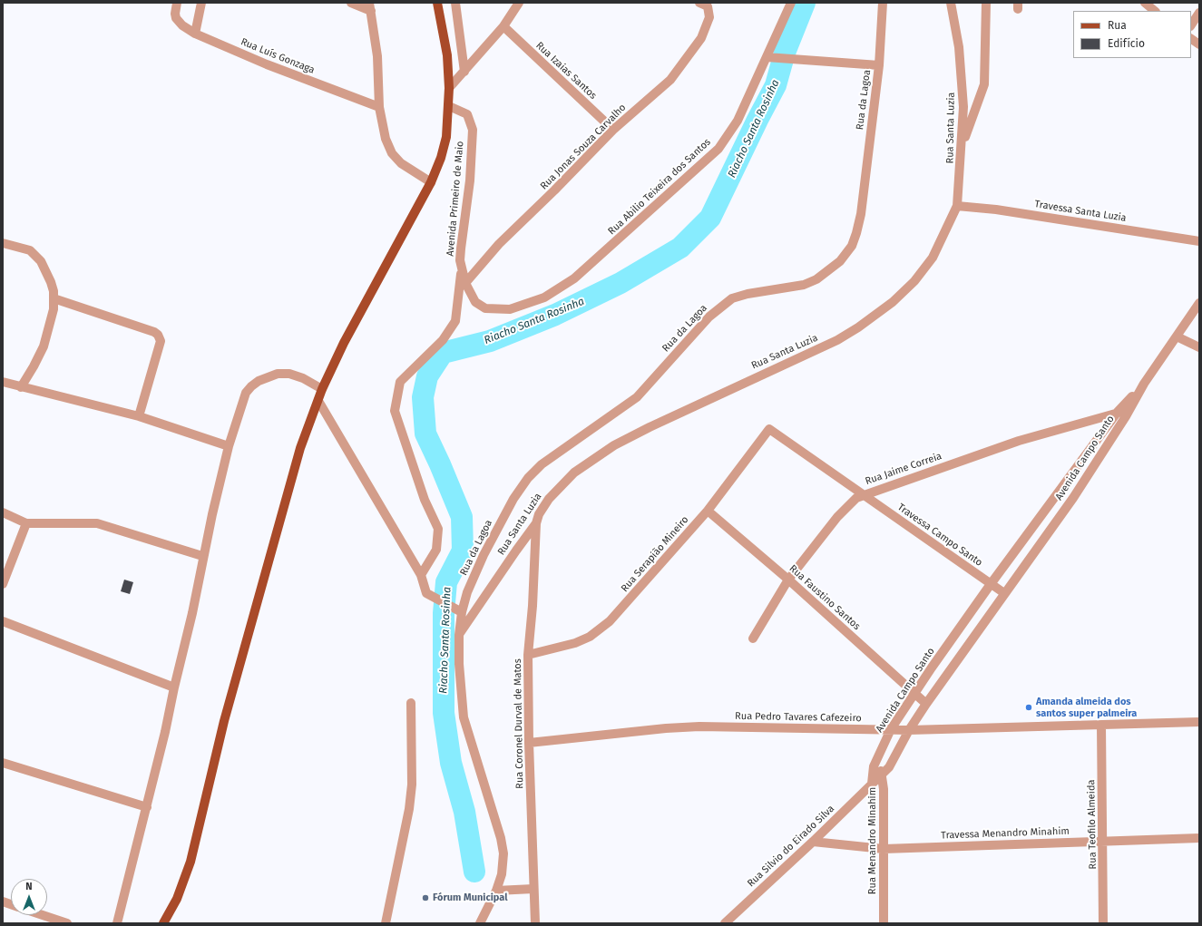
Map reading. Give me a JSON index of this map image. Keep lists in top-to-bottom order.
{
  "streets": {
    "street": [
      "Rua Luís Gonzaga",
      "Rua Izaias Santos",
      "Rua da Lagoa",
      "Rua Santa Luzia",
      "Rua Jonas Souza Carvalho",
      "Rua Abilio Teixeira dos Santos",
      "Avenida Primeiro de Maio",
      "Travessa Santa Luzia",
      "Avenida Campo Santo",
      "Rua Jaime Correia",
      "Travessa Campo Santo",
      "Rua Serapião Mineiro",
      "Rua Faustino Santos",
      "Rua Pedro Tavares Cafezeiro",
      "Rua Coronel Durval de Matos",
      "Rua Teofilo Almeida",
      "Travessa Menandro Minahim",
      "Rua Menandro Minahim",
      "Rua Silvio do Eirado Silva"
    ]
  },
  "crossings": [
    ["Rua Izaias Santos", "Rua Jonas Souza Carvalho"],
    ["Rua da Lagoa", "Rua Santa Luzia"],
    ["Rua Santa Luzia", "Travessa Santa Luzia"],
    ["Rua Santa Luzia", "Rua Coronel Durval de Matos"],
    ["Rua Jonas Souza Carvalho", "Avenida Primeiro de Maio"],
    ["Rua Abilio Teixeira dos Santos", "Avenida Primeiro de Maio"],
    ["Avenida Campo Santo", "Rua Jaime Correia"],
    ["Avenida Campo Santo", "Travessa Campo Santo"],
    ["Avenida Campo Santo", "Rua Faustino Santos"],
    ["Avenida Campo Santo", "Rua Pedro Tavares Cafezeiro"],
    ["Avenida Campo Santo", "Rua Menandro Minahim"],
    ["Avenida Campo Santo", "Rua Silvio do Eirado Silva"],
    ["Rua Jaime Correia", "Travessa Campo Santo"],
    ["Rua Jaime Correia", "Rua Faustino Santos"],
    ["Travessa Campo Santo", "Rua Serapião Mineiro"],
    ["Rua Serapião Mineiro", "Rua Faustino Santos"],
    ["Rua Serapião Mineiro", "Rua Coronel Durval de Matos"],
    ["Rua Pedro Tavares Cafezeiro", "Rua Coronel Durval de Matos"],
    ["Rua Pedro Tavares Cafezeiro", "Rua Teofilo Almeida"],
    ["Rua Teofilo Almeida", "Travessa Menandro Minahim"],
    ["Travessa Menandro Minahim", "Rua Menandro Minahim"],
    ["Travessa Menandro Minahim", "Rua Silvio do Eirado Silva"]
  ],
  "water": ["Riacho Santa Rosinha"],
  "places": ["Amanda almeida dos santos super palmeira", "Fórum Municipal"],
  "legend": ["Rua", "Edifício"],
  "north": "top"
}
